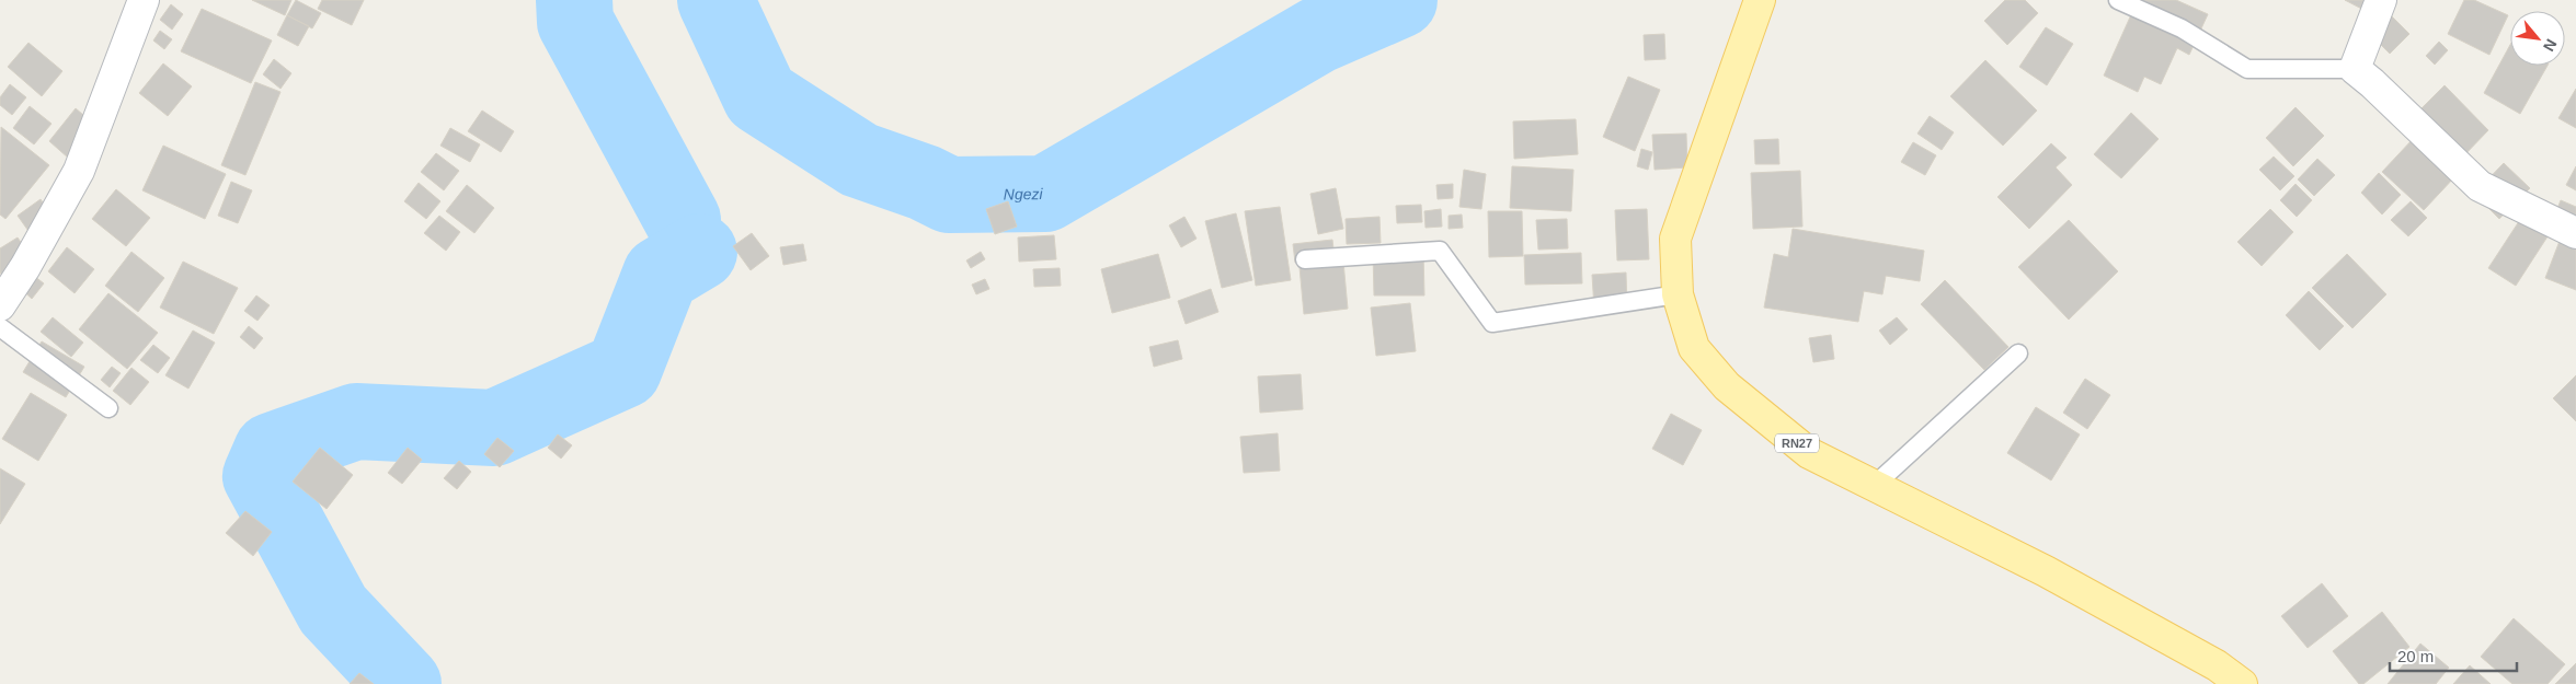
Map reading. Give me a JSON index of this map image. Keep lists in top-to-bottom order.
{
  "streets": {
    "main road": ["RN27"]
  },
  "water": ["Ngezi"],
  "scale_bar": "20 m",
  "north": "bottom right"
}
